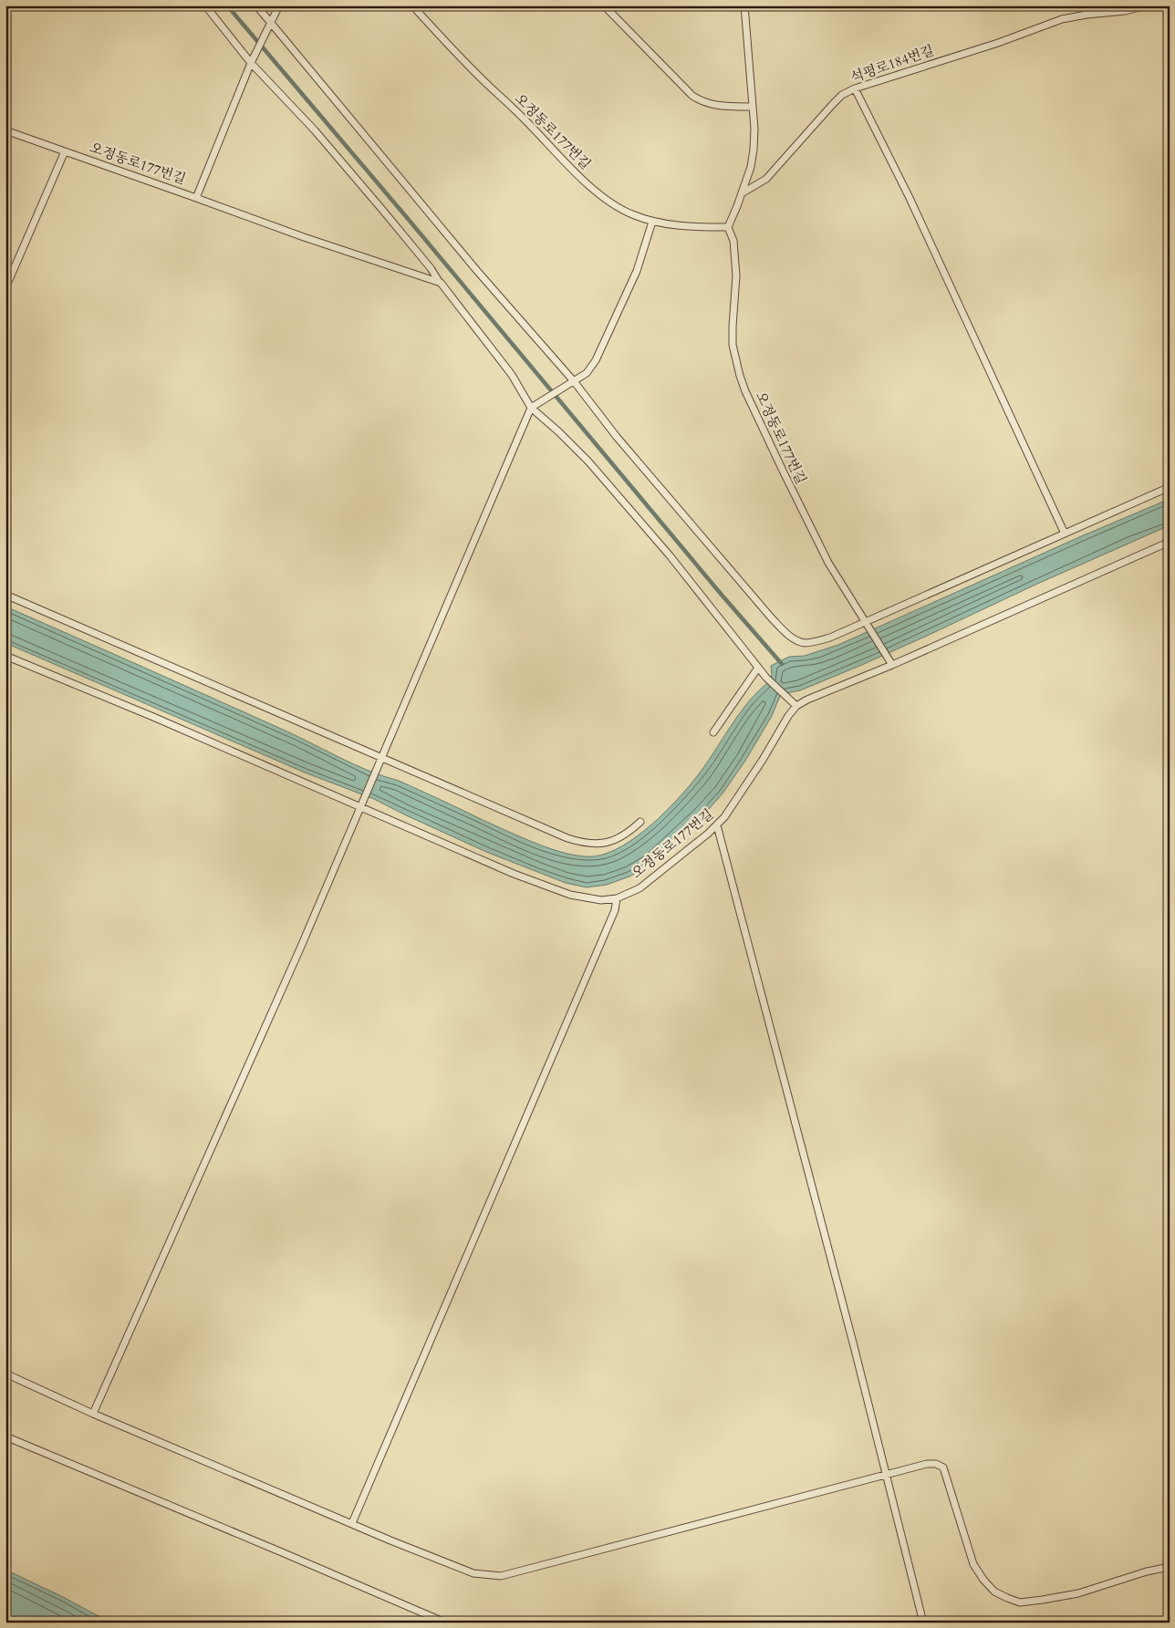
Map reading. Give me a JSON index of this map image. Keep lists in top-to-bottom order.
{
  "streets": {
    "lane": ["석평로184번길", "오정동로177번길"]
  }
}
